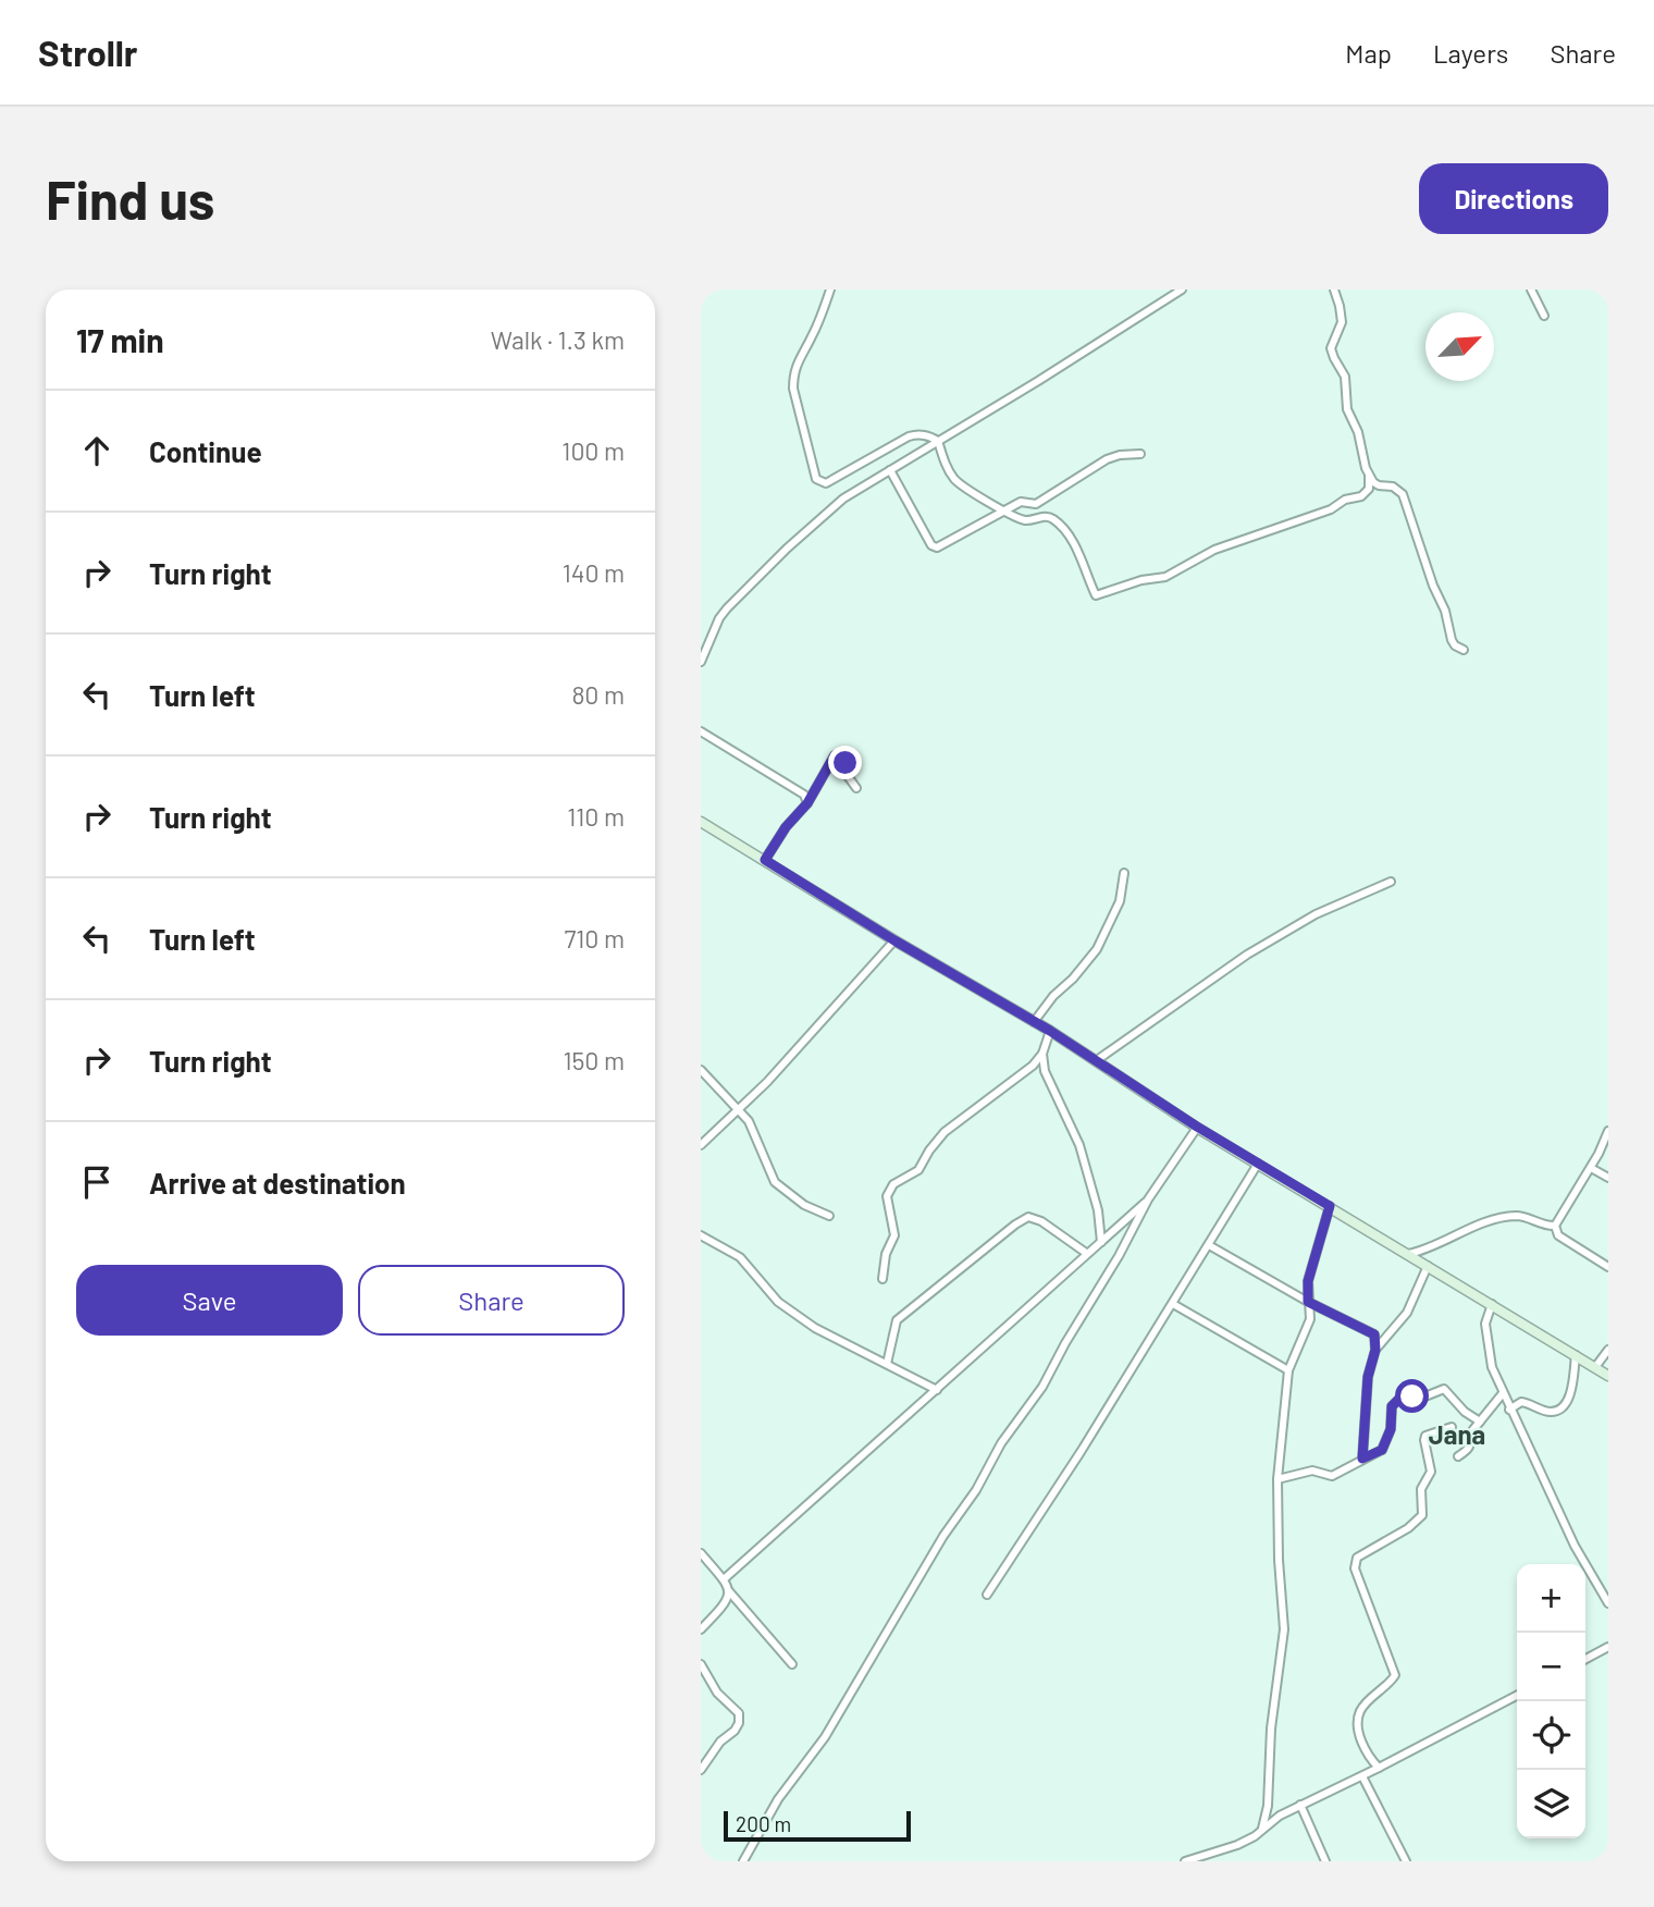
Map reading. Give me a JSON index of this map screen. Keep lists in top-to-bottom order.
{
  "districts": ["Jana"],
  "scale_bar": "200 m",
  "north": "top right",
  "page": {
    "header": "Strollr",
    "nav": ["Map", "Layers", "Share"],
    "buttons": [
      "Directions",
      ["Save", "Share"]
    ],
    "title": "Find us",
    "heading": ["17 min", "Walk · 1.3 km"],
    "list": [
      ["Continue", "100 m"],
      ["Turn right", "140 m"],
      ["Turn left", "80 m"],
      ["Turn right", "110 m"],
      ["Turn left", "710 m"],
      ["Turn right", "150 m"],
      "Arrive at destination"
    ],
    "map_buttons": ["+", "−"],
    "scale": "200 m"
  }
}
